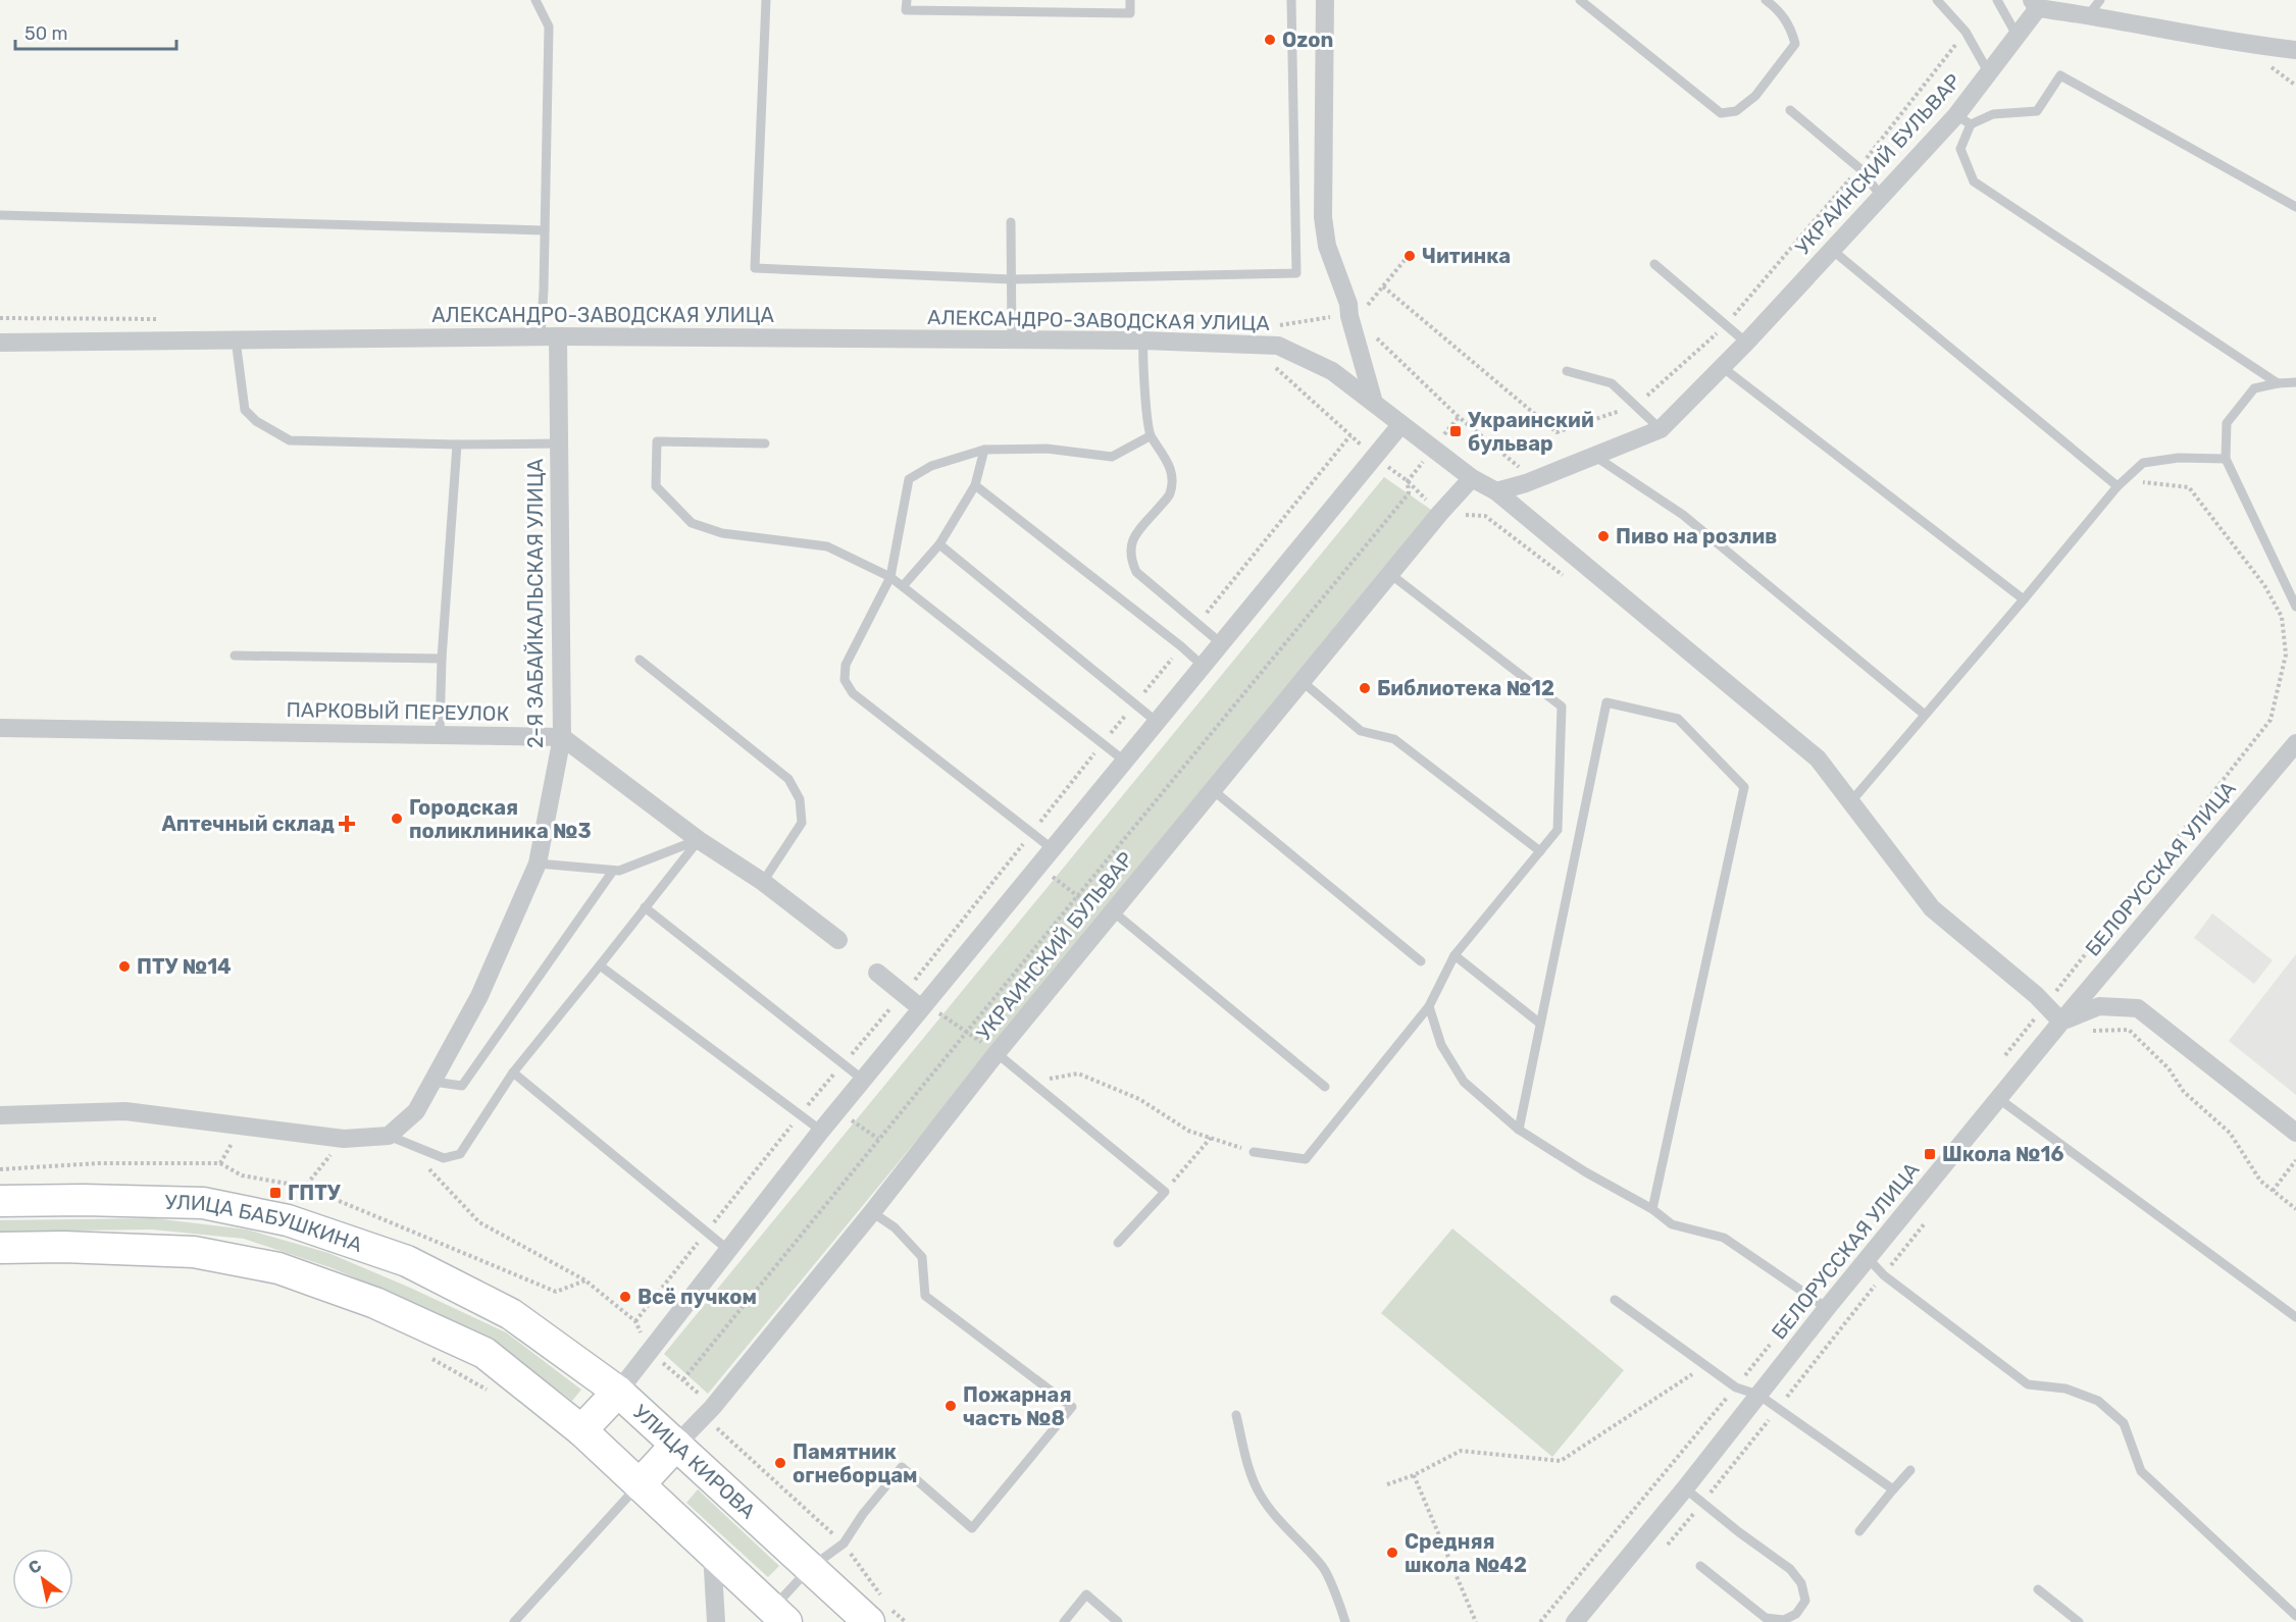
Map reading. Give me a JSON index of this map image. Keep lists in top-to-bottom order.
{
  "streets": {
    "main road": ["УЛИЦА БАБУШКИНА", "УЛИЦА КИРОВА"],
    "street": [
      "УКРАИНСКИЙ БУЛЬВАР",
      "АЛЕКСАНДРО-ЗАВОДСКАЯ УЛИЦА",
      "2-Я ЗАБАЙКАЛЬСКАЯ УЛИЦА",
      "ПАРКОВЫЙ ПЕРЕУЛОК",
      "БЕЛОРУССКАЯ УЛИЦА"
    ]
  },
  "crossings": [
    ["УКРАИНСКИЙ БУЛЬВАР", "АЛЕКСАНДРО-ЗАВОДСКАЯ УЛИЦА"],
    ["УКРАИНСКИЙ БУЛЬВАР", "УЛИЦА КИРОВА"],
    ["АЛЕКСАНДРО-ЗАВОДСКАЯ УЛИЦА", "2-Я ЗАБАЙКАЛЬСКАЯ УЛИЦА"],
    ["АЛЕКСАНДРО-ЗАВОДСКАЯ УЛИЦА", "БЕЛОРУССКАЯ УЛИЦА"],
    ["2-Я ЗАБАЙКАЛЬСКАЯ УЛИЦА", "ПАРКОВЫЙ ПЕРЕУЛОК"],
    ["УЛИЦА БАБУШКИНА", "УЛИЦА КИРОВА"]
  ],
  "places": {
    "other": [
      "Ozon",
      "Читинка",
      "Пиво на розлив",
      "Библиотека №12",
      "Городская поликлиника №3",
      "ПТУ №14",
      "Всё пучком",
      "Пожарная часть №8",
      "Памятник огнеборцам",
      "Средняя школа №42"
    ],
    "transit": ["Украинский бульвар", "Школа №16", "ГПТУ"],
    "health": ["Аптечный склад"]
  },
  "scale_bar": "50 m",
  "north": "top left"
}
